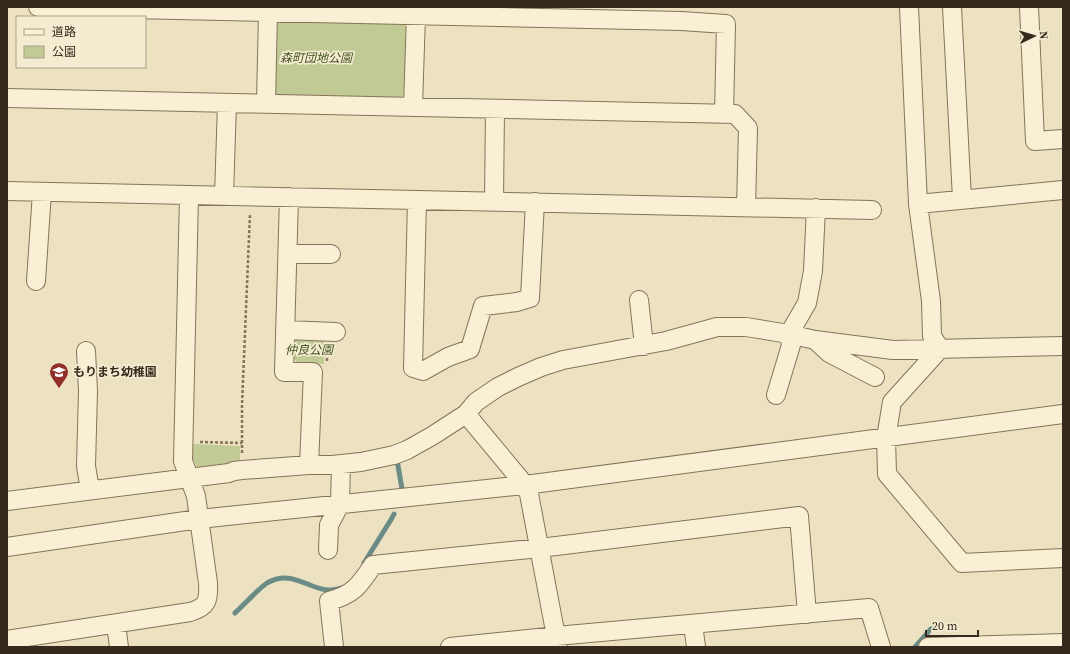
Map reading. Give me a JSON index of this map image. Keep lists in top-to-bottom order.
{
  "parks": ["森町団地公園", "仲良公園"],
  "places": {
    "school or university": ["もりまち幼稚園"]
  },
  "legend": ["道路", "公園"],
  "scale_bar": "20 m",
  "north": "right"
}
